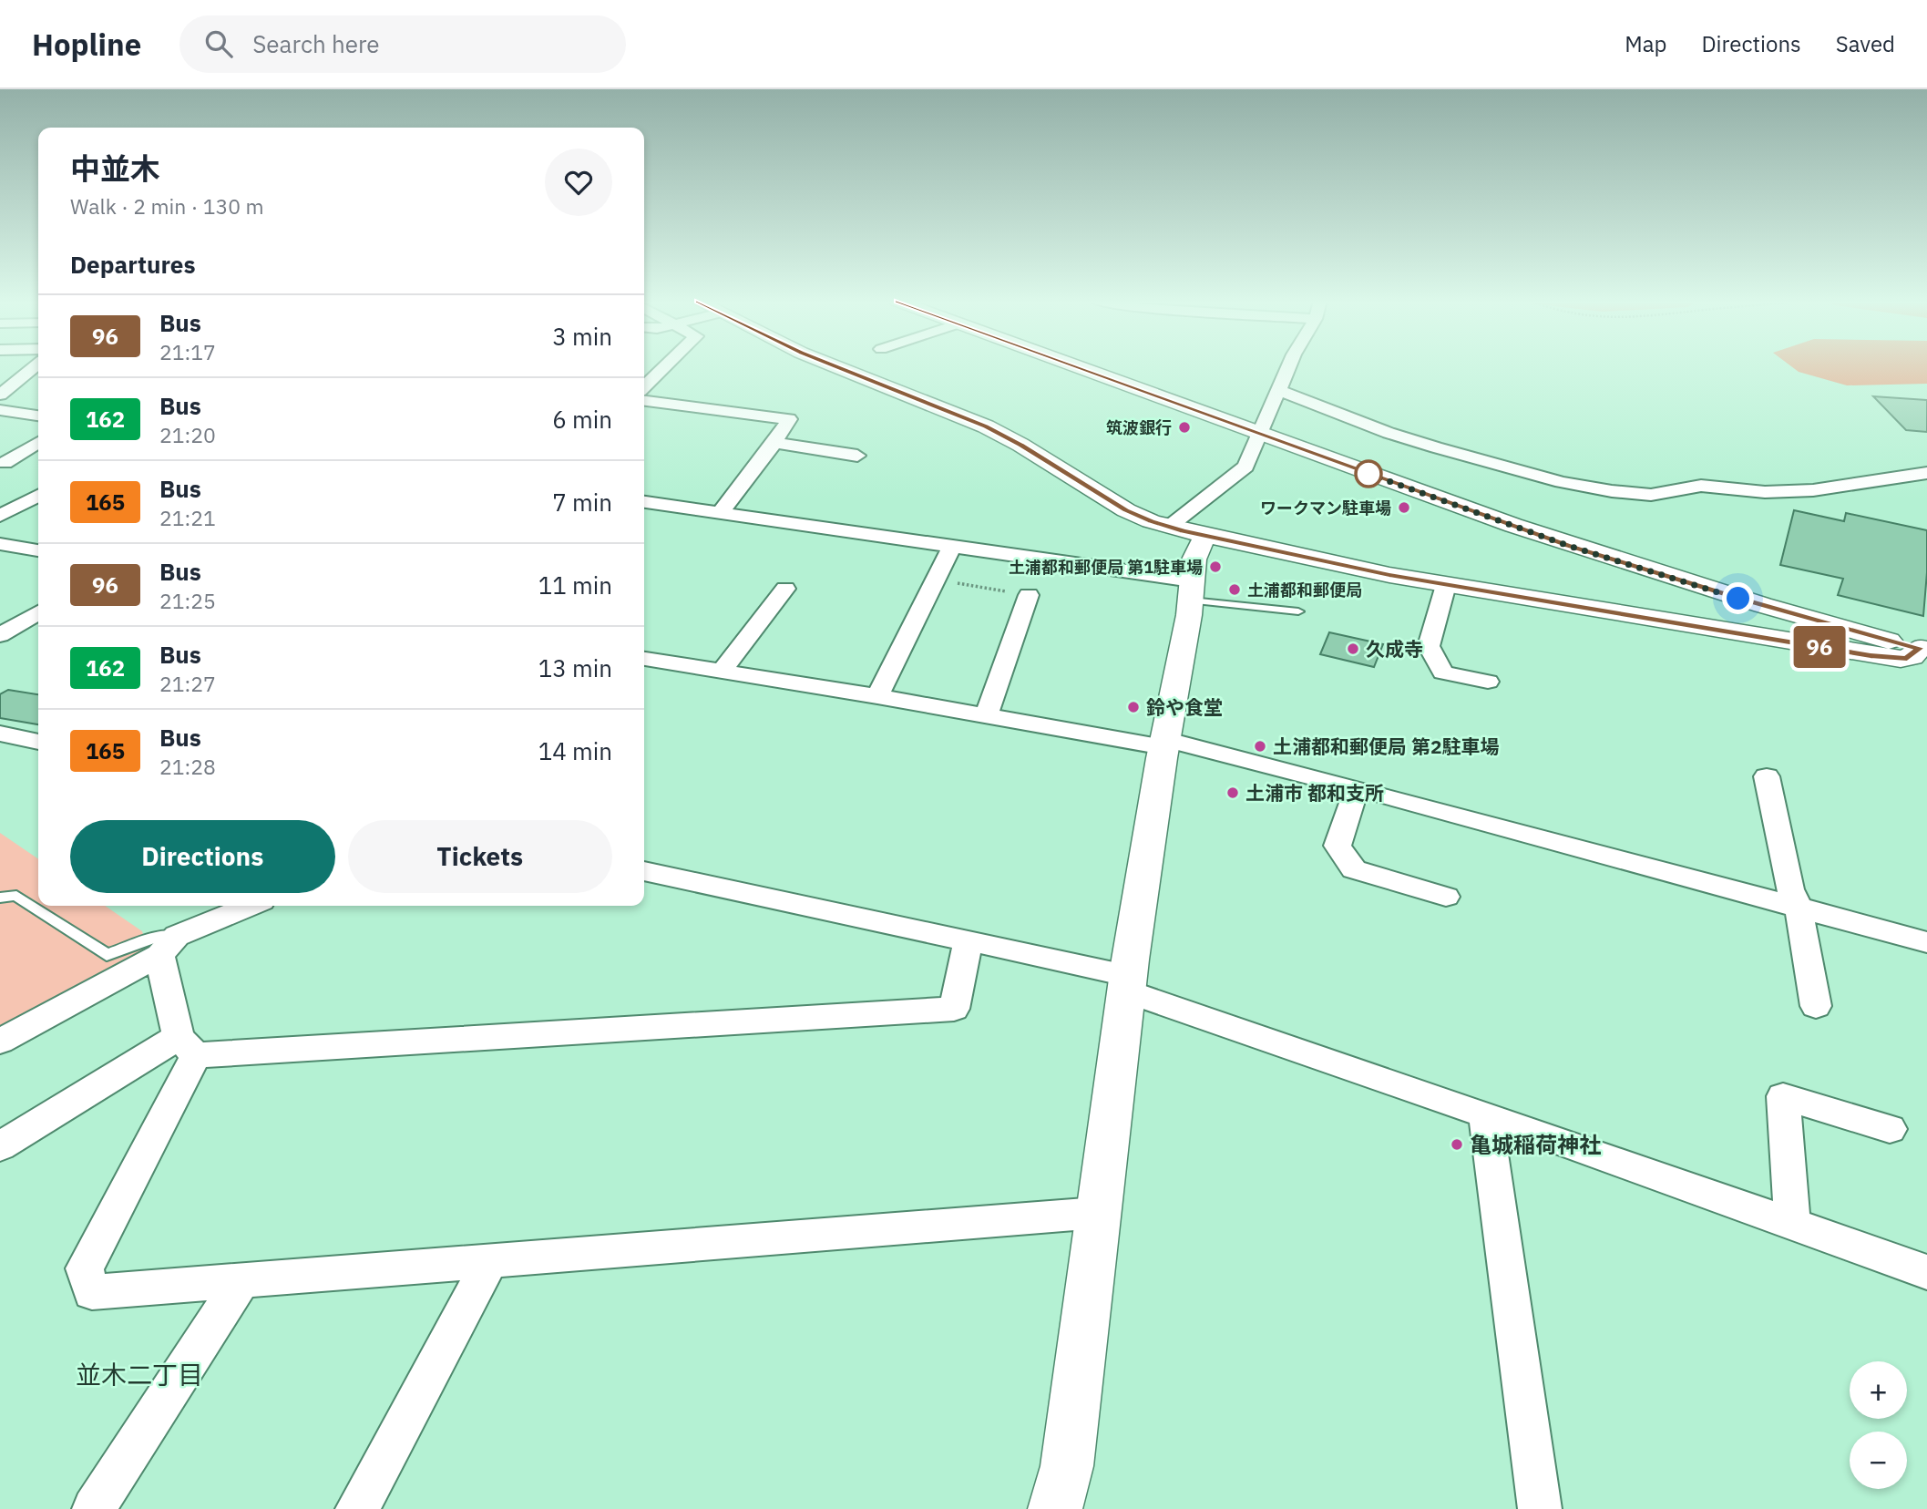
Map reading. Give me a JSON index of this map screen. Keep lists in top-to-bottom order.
{
  "districts": ["並木二丁目"],
  "places": [
    "筑波銀行",
    "ワークマン駐車場",
    "土浦都和郵便局 第1駐車場",
    "土浦都和郵便局",
    "久成寺",
    "鈴や食堂",
    "土浦都和郵便局 第2駐車場",
    "土浦市 都和支所",
    "亀城稲荷神社"
  ],
  "lines": ["bus line 96"],
  "page": {
    "header": "Hopline",
    "search": "Search here",
    "nav": ["Map", "Directions", "Saved"],
    "on_map": "96",
    "heading": [
      ["中並木", "Walk · 2 min · 130 m"],
      "Departures"
    ],
    "list": [
      {
        "mark": "96",
        "name": "Bus",
        "note": "21:17",
        "value": "3 min"
      },
      {
        "mark": "162",
        "name": "Bus",
        "note": "21:20",
        "value": "6 min"
      },
      {
        "mark": "165",
        "name": "Bus",
        "note": "21:21",
        "value": "7 min"
      },
      {
        "mark": "96",
        "name": "Bus",
        "note": "21:25",
        "value": "11 min"
      },
      {
        "mark": "162",
        "name": "Bus",
        "note": "21:27",
        "value": "13 min"
      },
      {
        "mark": "165",
        "name": "Bus",
        "note": "21:28",
        "value": "14 min"
      }
    ],
    "buttons": ["Directions", "Tickets"],
    "map_buttons": ["+", "−"]
  }
}
